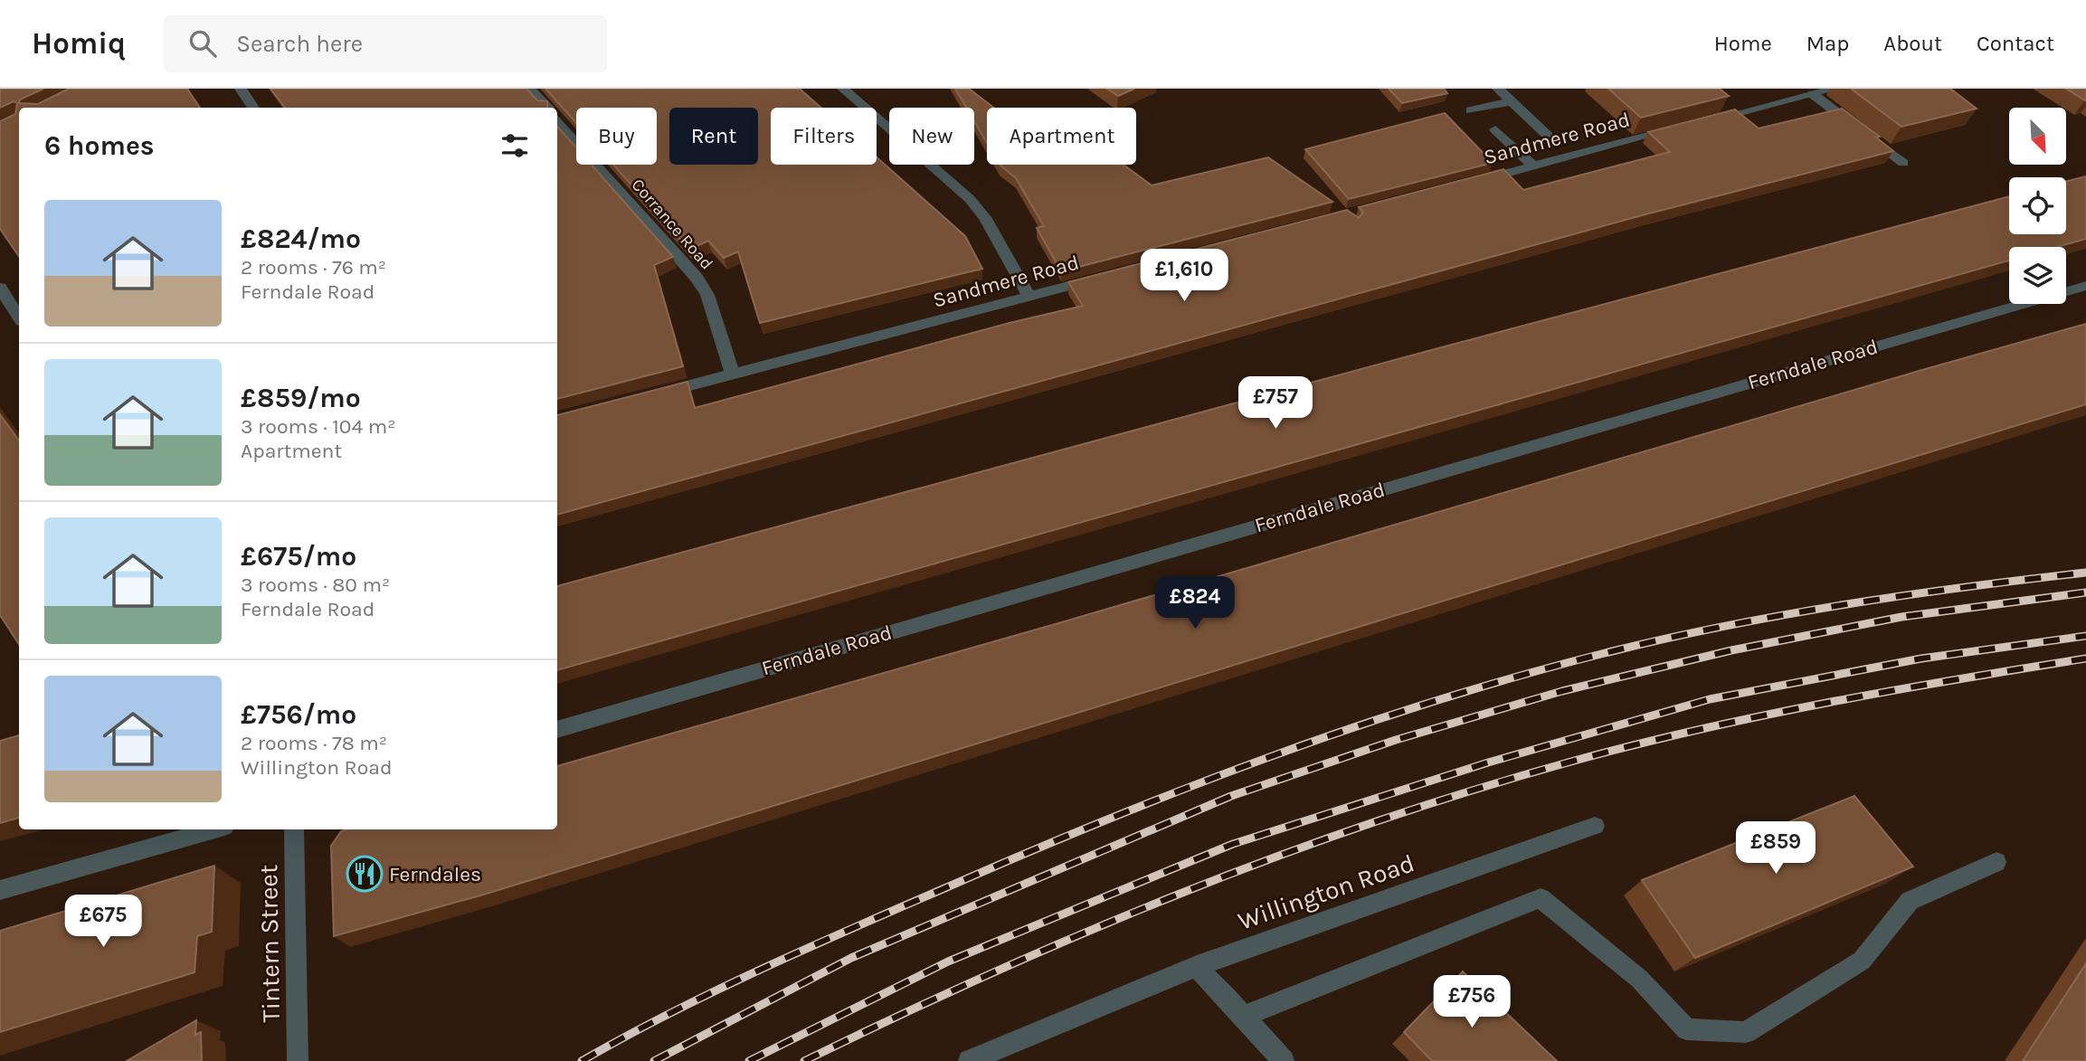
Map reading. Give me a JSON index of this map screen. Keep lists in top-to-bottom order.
{
  "streets": {
    "street": [
      "Sandmere Road",
      "Corrance Road",
      "Ferndale Road",
      "Willington Road",
      "Tintern Street"
    ]
  },
  "crossings": [
    ["Sandmere Road", "Corrance Road"]
  ],
  "places": {
    "restaurant": ["Ferndales"]
  },
  "north": "bottom right",
  "page": {
    "header": "Homiq",
    "search": "Search here",
    "nav": [
      "Home",
      "Map",
      "About",
      "Contact"
    ],
    "chip": [
      "Buy",
      "Rent",
      "Filters",
      "New",
      "Apartment"
    ],
    "heading": "6 homes",
    "list": [
      {
        "name": "£824/mo",
        "note": "2 rooms · 76 m² · Ferndale Road"
      },
      {
        "name": "£859/mo",
        "note": "3 rooms · 104 m² · Apartment"
      },
      {
        "name": "£675/mo",
        "note": "3 rooms · 80 m² · Ferndale Road"
      },
      {
        "name": "£756/mo",
        "note": "2 rooms · 78 m² · Willington Road"
      }
    ],
    "price": [
      "£1,610",
      "£757",
      "£824",
      "£859",
      "£675",
      "£756"
    ]
  }
}
